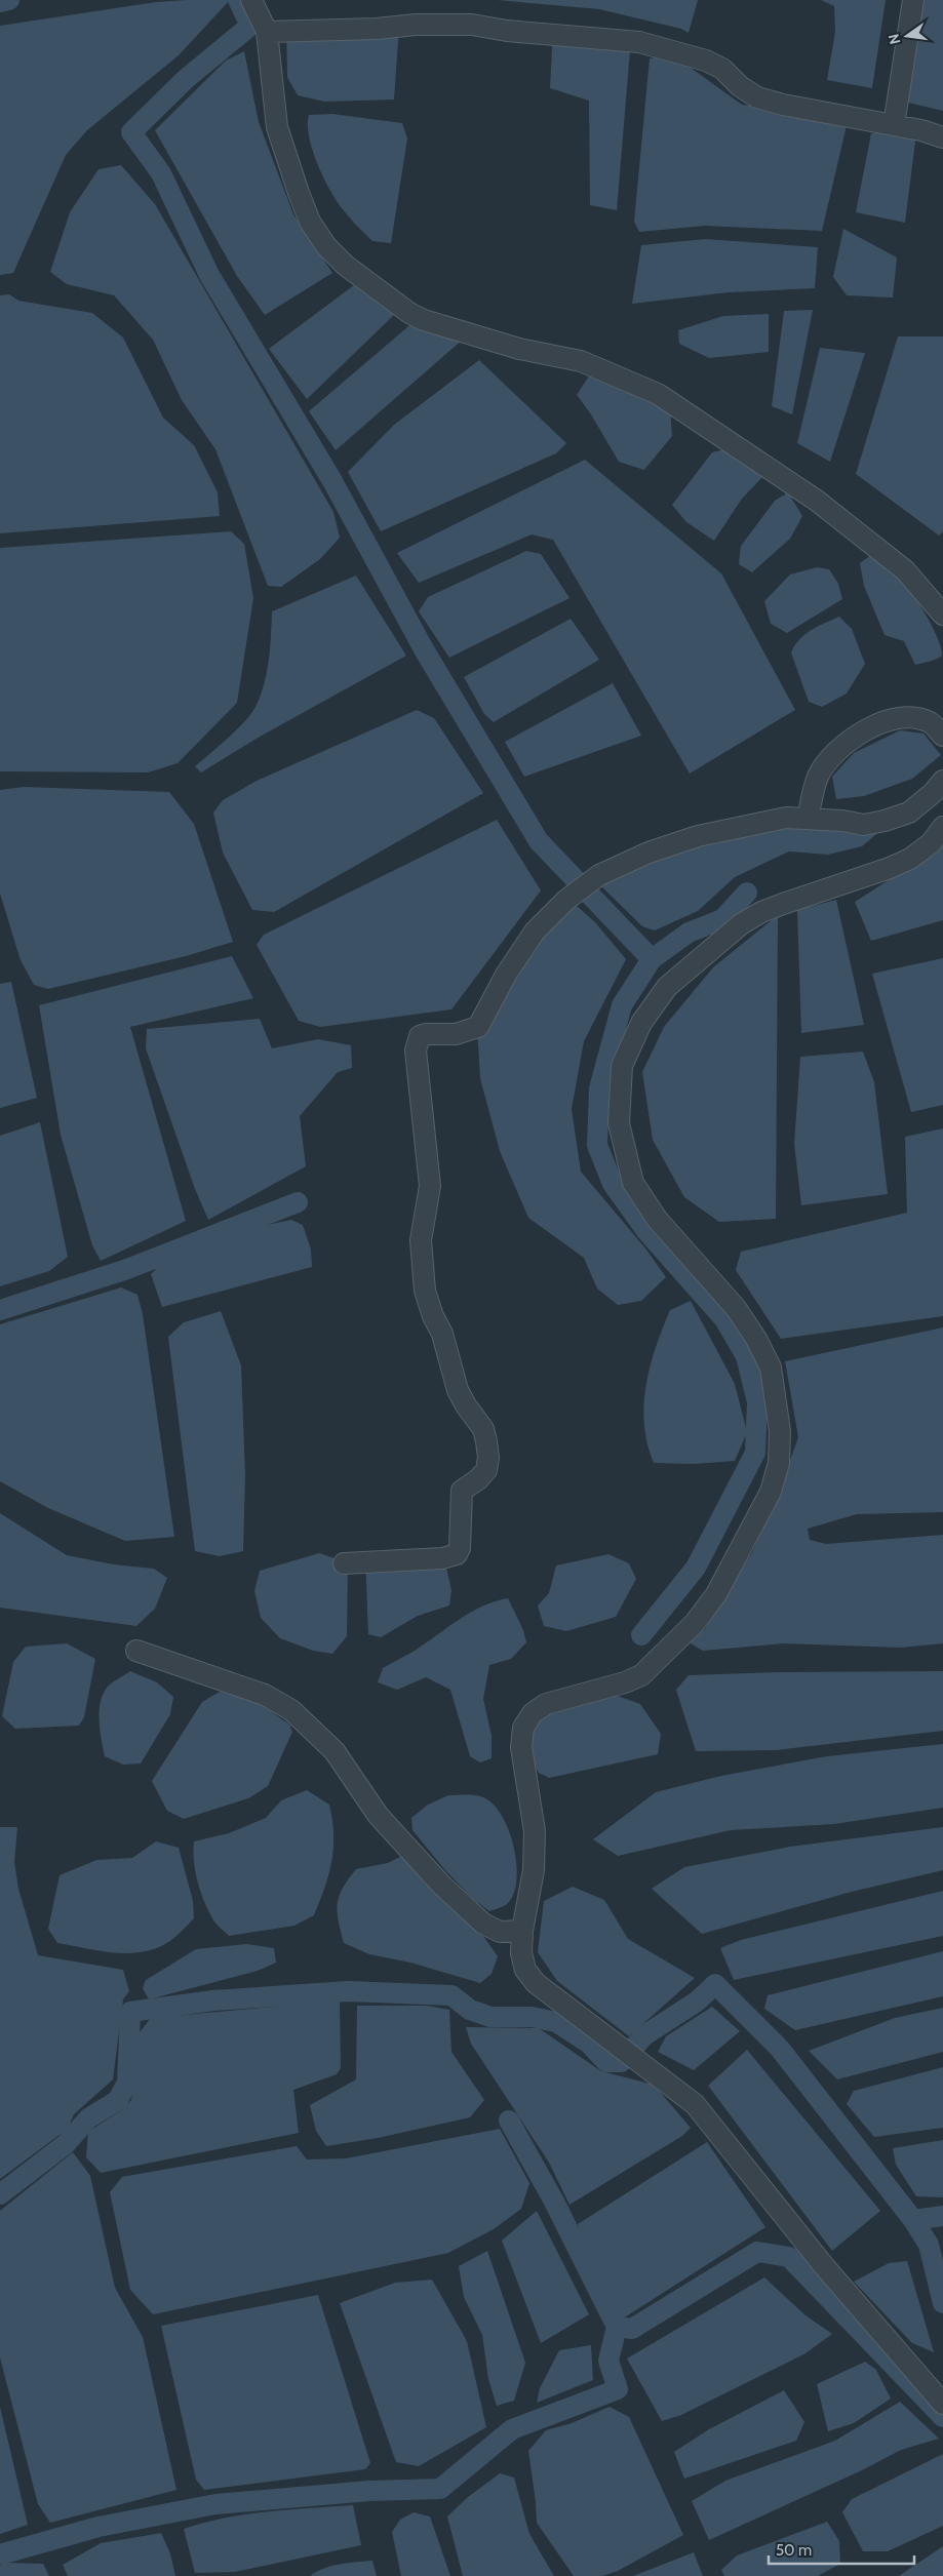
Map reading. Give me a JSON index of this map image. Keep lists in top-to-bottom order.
{
  "scale_bar": "50 m",
  "north": "left"
}
